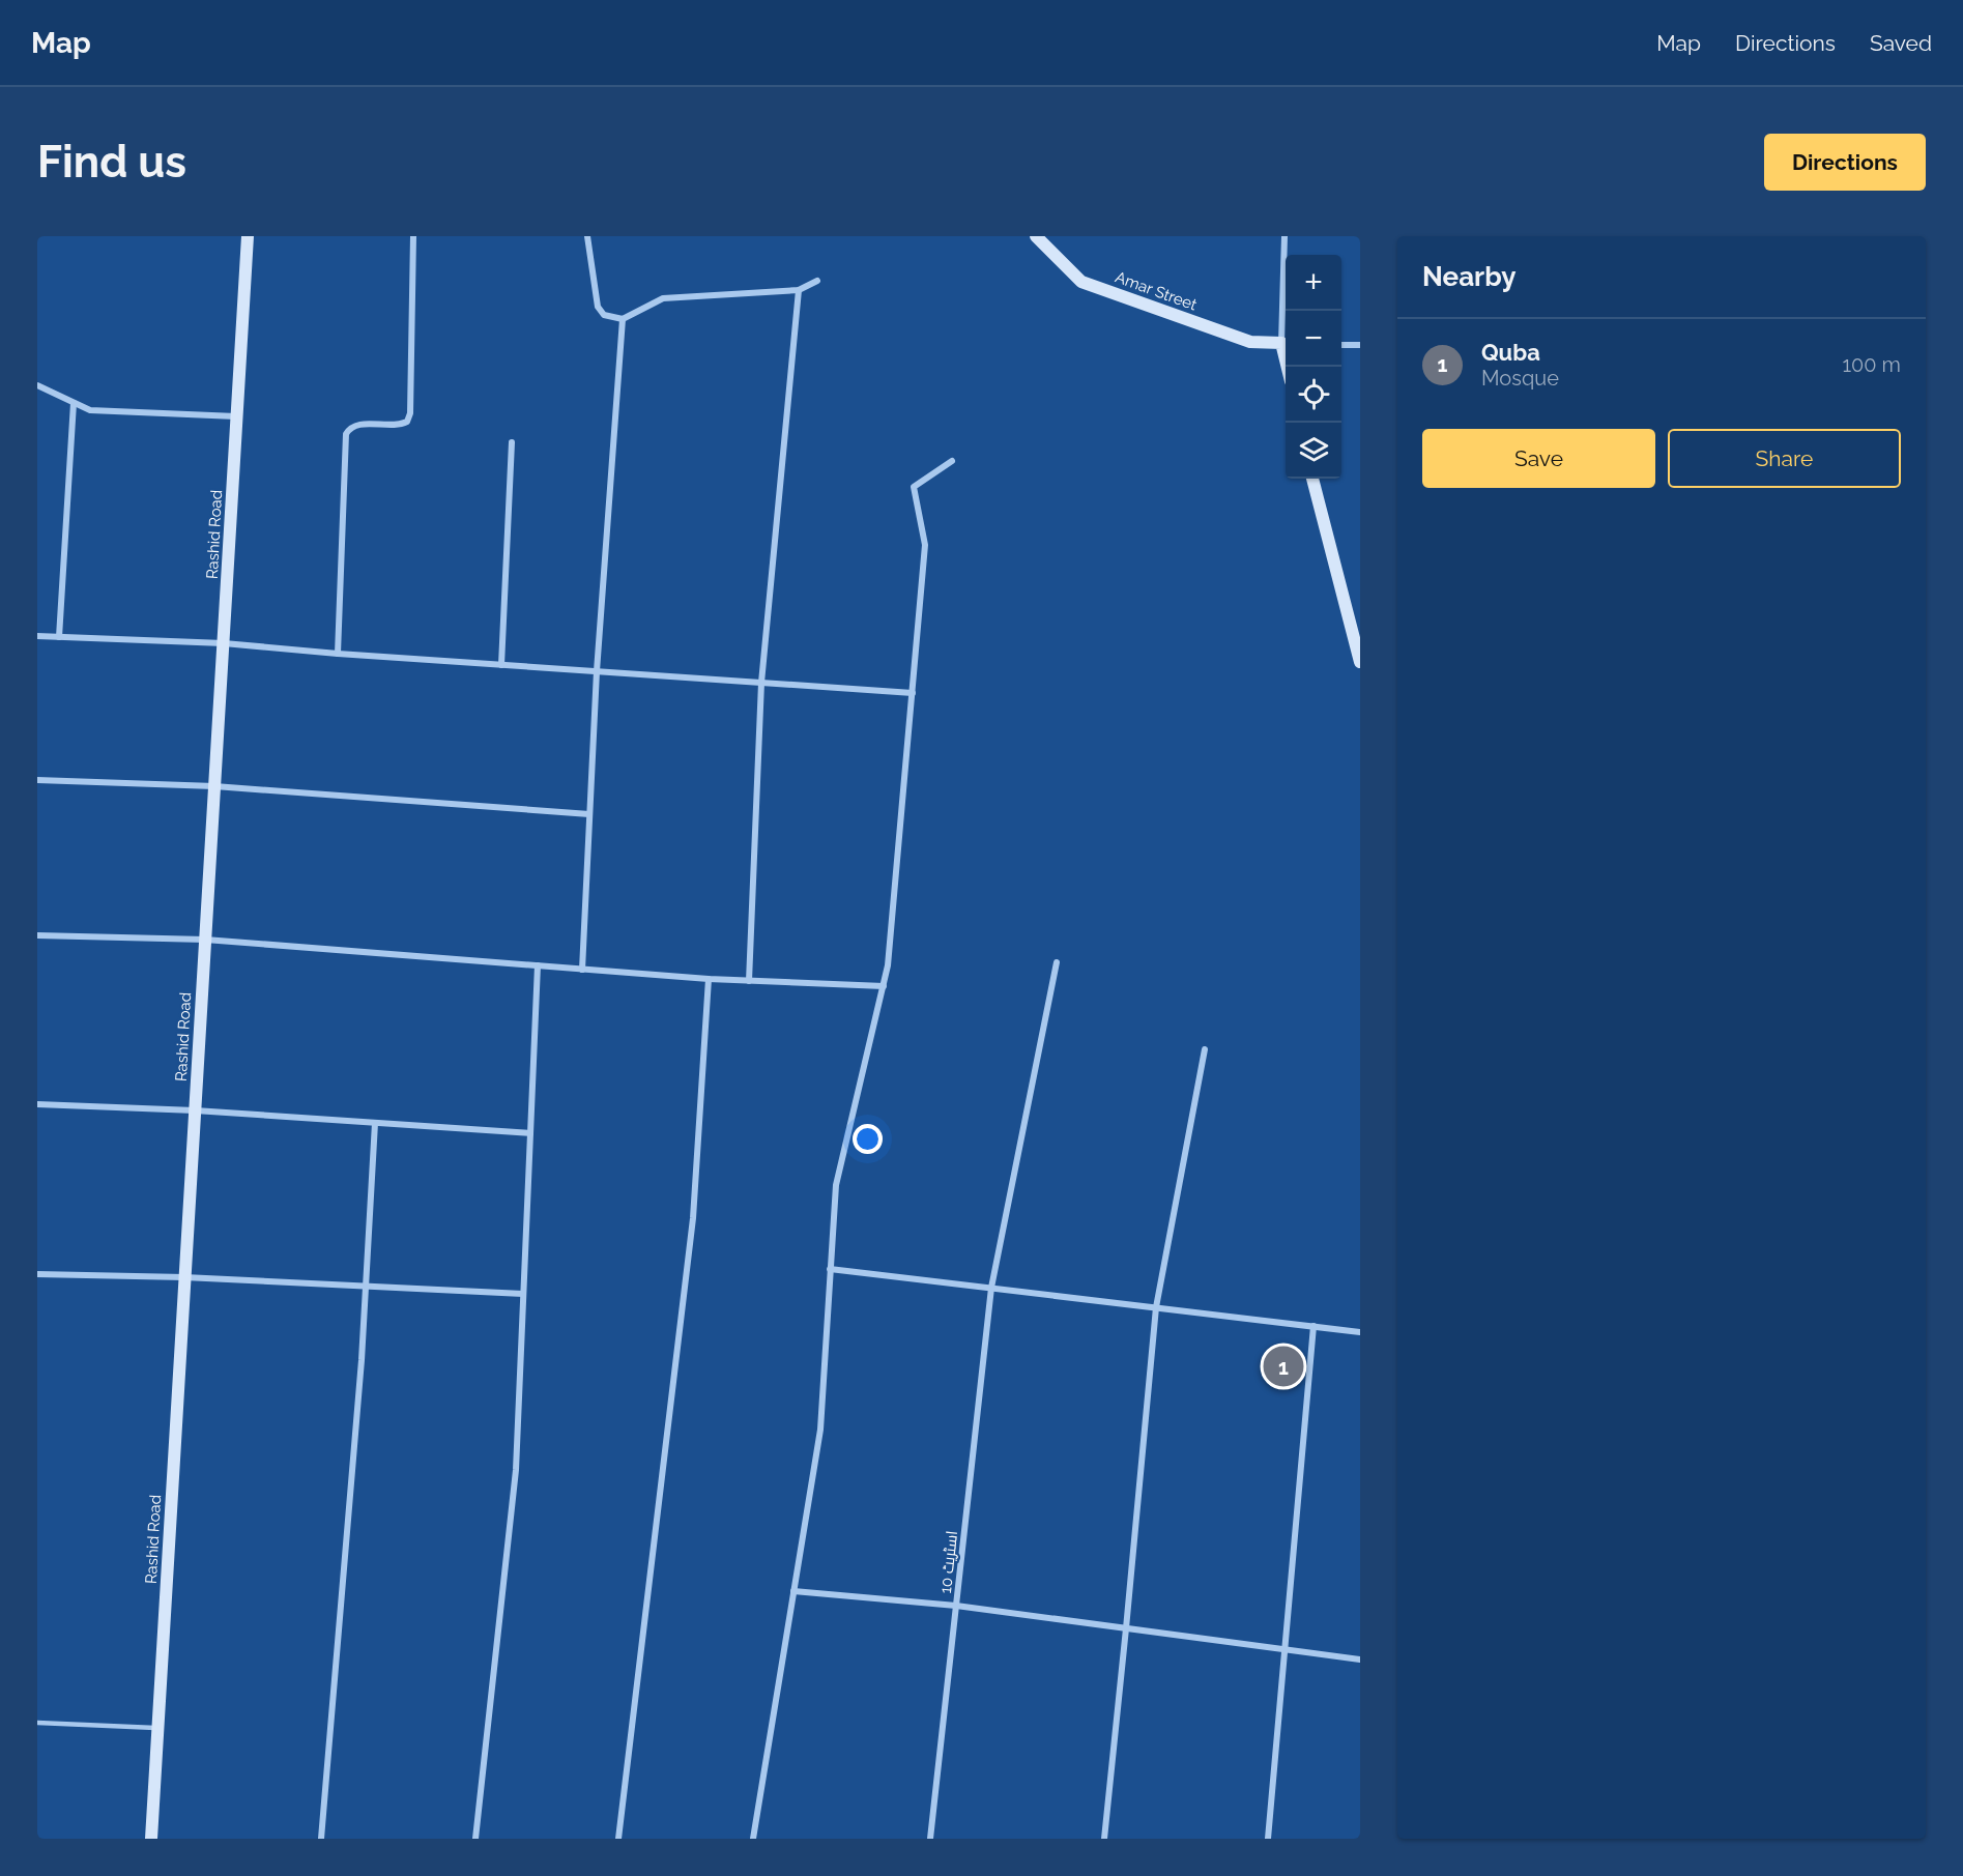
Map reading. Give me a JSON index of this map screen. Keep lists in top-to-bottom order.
{
  "streets": {
    "main road": ["Amar Street", "Rashid Road"],
    "street": ["اسٹریٹ 10"]
  },
  "page": {
    "header": "Map",
    "nav": ["Map", "Directions", "Saved"],
    "buttons": [
      "Directions",
      ["Save", "Share"]
    ],
    "title": "Find us",
    "heading": "Nearby",
    "map_buttons": ["+", "−"],
    "list": [
      {
        "mark": "1",
        "name": "Quba",
        "note": "Mosque",
        "value": "100 m"
      }
    ],
    "pins": "1"
  }
}
